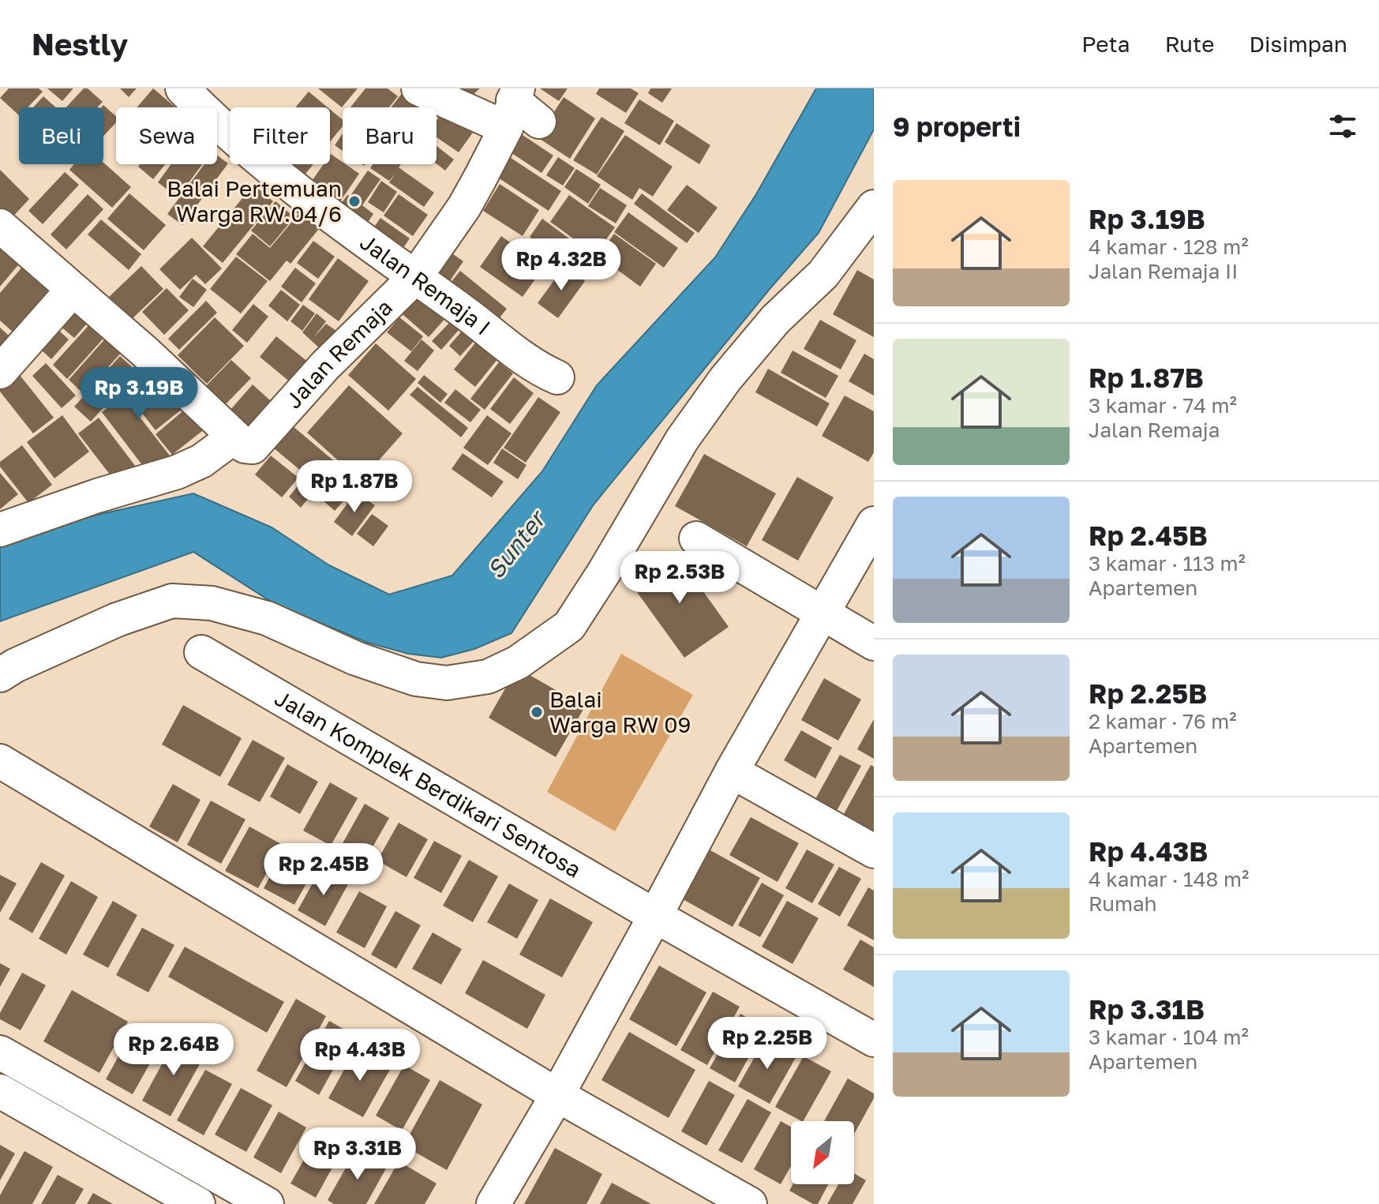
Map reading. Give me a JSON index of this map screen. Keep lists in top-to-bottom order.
{
  "streets": {
    "street": ["Jalan Remaja I", "Jalan Remaja", "Jalan Komplek Berdikari Sentosa"]
  },
  "crossings": [
    ["Jalan Remaja I", "Jalan Remaja"]
  ],
  "water": ["Sunter"],
  "places": ["Balai Pertemuan Warga RW.04/6", "Balai Warga RW 09"],
  "north": "bottom left",
  "page": {
    "header": "Nestly",
    "nav": ["Peta", "Rute", "Disimpan"],
    "heading": "9 properti",
    "chip": [
      "Beli",
      "Sewa",
      "Filter",
      "Baru"
    ],
    "list": [
      {
        "name": "Rp 3.19B",
        "note": "4 kamar · 128 m² · Jalan Remaja II"
      },
      {
        "name": "Rp 1.87B",
        "note": "3 kamar · 74 m² · Jalan Remaja"
      },
      {
        "name": "Rp 2.45B",
        "note": "3 kamar · 113 m² · Apartemen"
      },
      {
        "name": "Rp 2.25B",
        "note": "2 kamar · 76 m² · Apartemen"
      },
      {
        "name": "Rp 4.43B",
        "note": "4 kamar · 148 m² · Rumah"
      },
      {
        "name": "Rp 3.31B",
        "note": "3 kamar · 104 m² · Apartemen"
      }
    ],
    "price": [
      "Rp 4.32B",
      "Rp 3.19B",
      "Rp 1.87B",
      "Rp 2.53B",
      "Rp 2.45B",
      "Rp 2.25B",
      "Rp 2.64B",
      "Rp 4.43B",
      "Rp 3.31B"
    ]
  }
}
